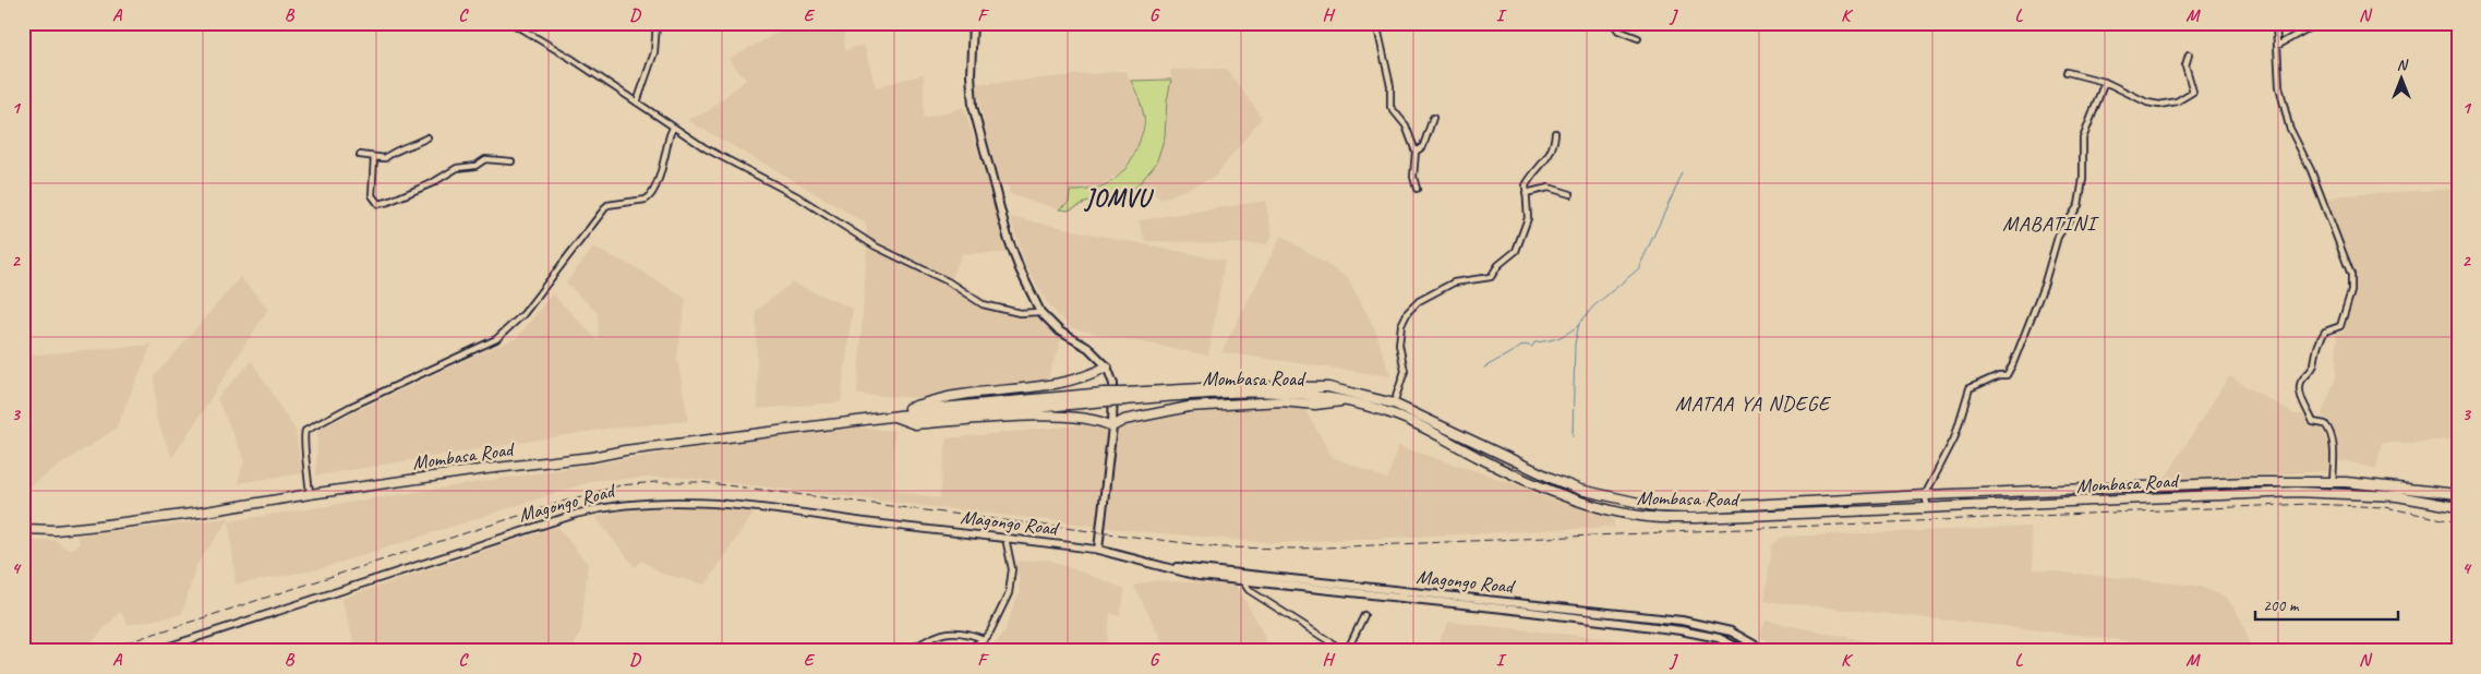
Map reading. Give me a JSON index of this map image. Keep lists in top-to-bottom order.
{
  "streets": {
    "highway": ["Mombasa Road"],
    "main road": ["Magongo Road"]
  },
  "districts": ["JOMVU", "MABATINI", "MATAA YA NDEGE"],
  "scale_bar": "200 m",
  "north": "top",
  "grid": {
    "columns": [
      "A",
      "B",
      "C",
      "D",
      "E",
      "F",
      "G",
      "H",
      "I",
      "J",
      "K",
      "L",
      "M",
      "N"
    ],
    "rows": [
      "1",
      "2",
      "3",
      "4"
    ]
  }
}
